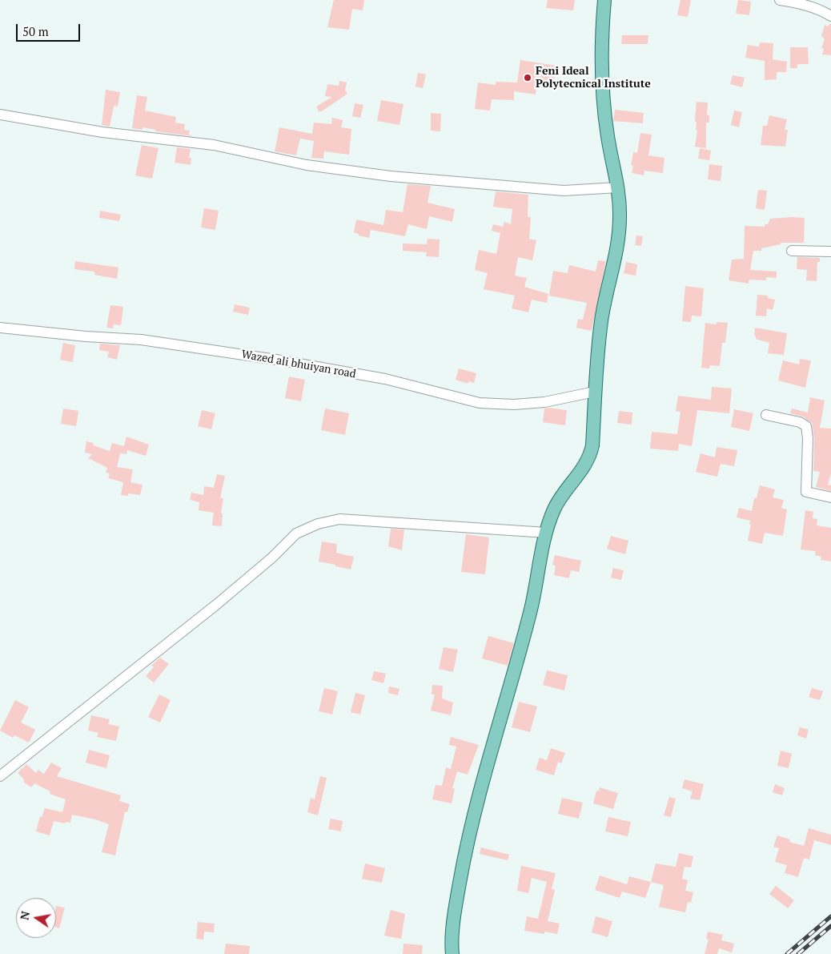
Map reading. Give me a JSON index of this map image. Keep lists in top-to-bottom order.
{
  "streets": {
    "street": ["Wazed ali bhuiyan road"]
  },
  "places": ["Feni Ideal Polytecnical Institute"],
  "scale_bar": "50 m",
  "north": "left"
}
